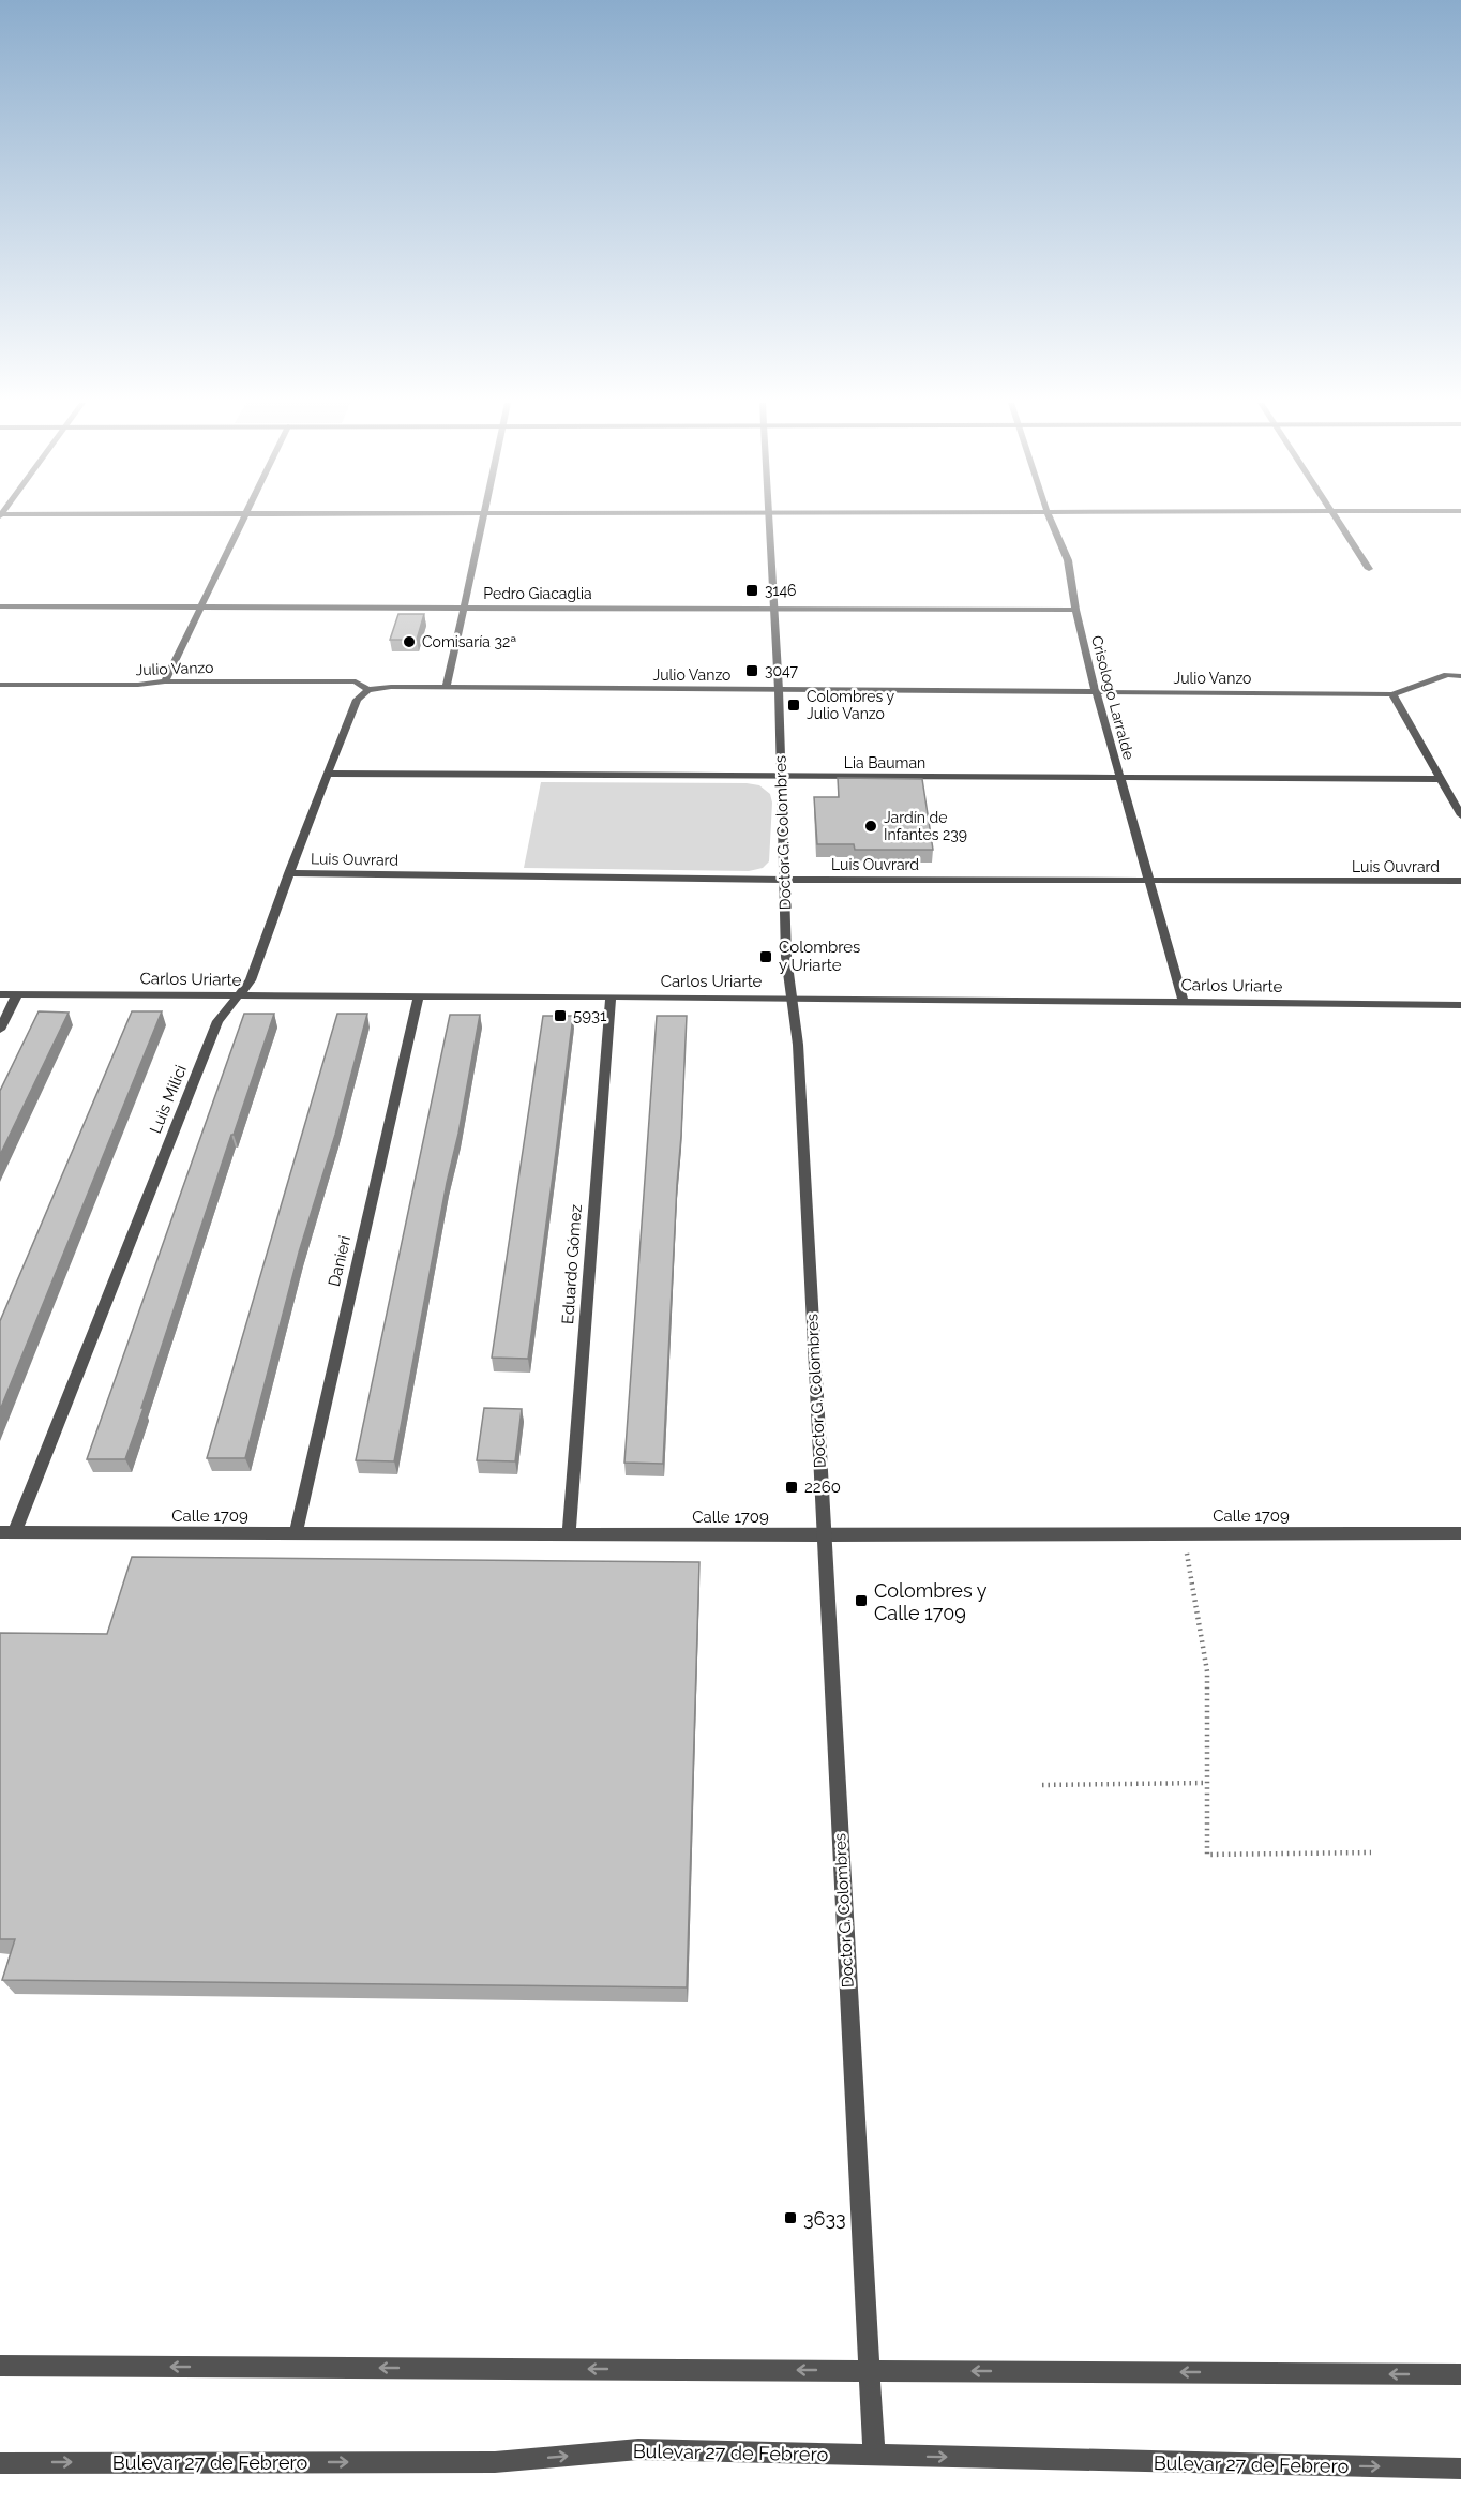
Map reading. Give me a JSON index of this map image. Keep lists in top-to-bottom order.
{
  "streets": {
    "street": [
      "Pedro Giacaglia",
      "Julio Vanzo",
      "Crisologo Larralde",
      "Lia Bauman",
      "Doctor G. Colombres",
      "Luis Ouvrard",
      "Carlos Uriarte",
      "Luis Milici",
      "Danieri",
      "Eduardo Gómez",
      "Calle 1709",
      "Bulevar 27 de Febrero"
    ]
  },
  "crossings": [
    ["Pedro Giacaglia", "Crisologo Larralde"],
    ["Pedro Giacaglia", "Doctor G. Colombres"],
    ["Julio Vanzo", "Crisologo Larralde"],
    ["Julio Vanzo", "Doctor G. Colombres"],
    ["Julio Vanzo", "Luis Milici"],
    ["Crisologo Larralde", "Lia Bauman"],
    ["Crisologo Larralde", "Luis Ouvrard"],
    ["Crisologo Larralde", "Carlos Uriarte"],
    ["Lia Bauman", "Doctor G. Colombres"],
    ["Lia Bauman", "Luis Milici"],
    ["Doctor G. Colombres", "Luis Ouvrard"],
    ["Doctor G. Colombres", "Carlos Uriarte"],
    ["Doctor G. Colombres", "Calle 1709"],
    ["Doctor G. Colombres", "Bulevar 27 de Febrero"],
    ["Luis Ouvrard", "Luis Milici"],
    ["Carlos Uriarte", "Luis Milici"],
    ["Carlos Uriarte", "Danieri"],
    ["Carlos Uriarte", "Eduardo Gómez"],
    ["Luis Milici", "Calle 1709"],
    ["Danieri", "Calle 1709"],
    ["Eduardo Gómez", "Calle 1709"]
  ],
  "places": {
    "transit": [
      "3146",
      "3047",
      "Colombres y Julio Vanzo",
      "Colombres y Uriarte",
      "5931",
      "2260",
      "Colombres y Calle 1709",
      "3633"
    ],
    "other": ["Comisaría 32ª", "Jardín de Infantes 239"]
  }
}
